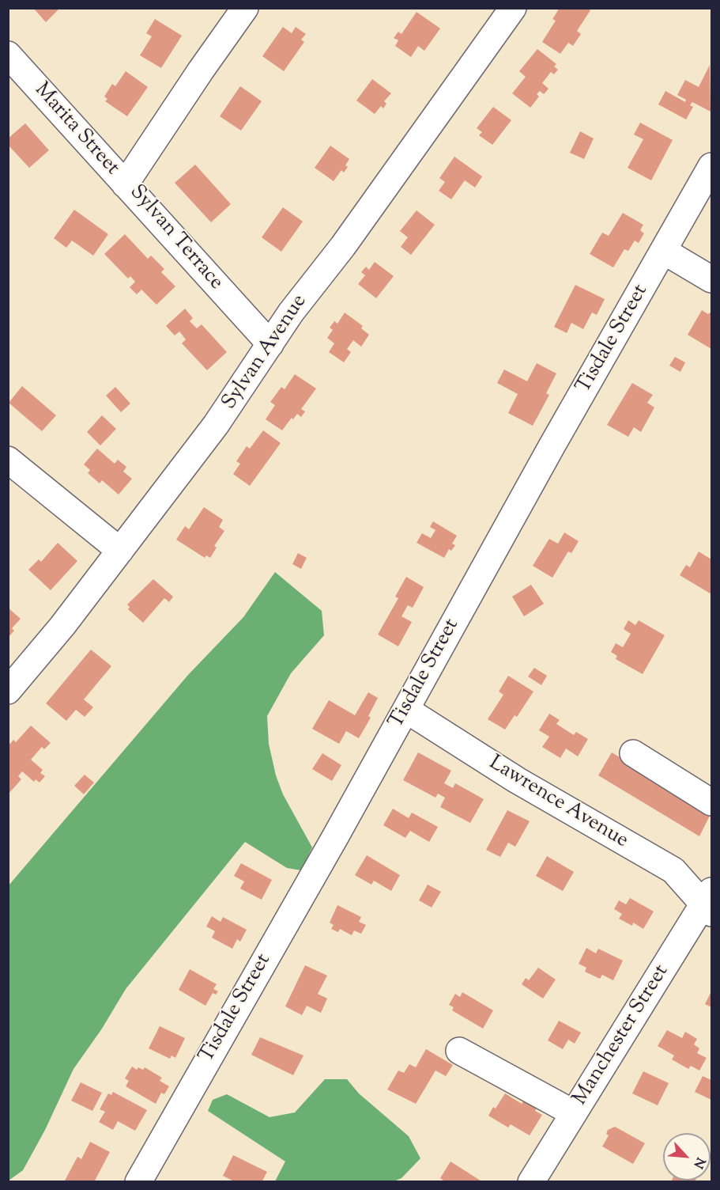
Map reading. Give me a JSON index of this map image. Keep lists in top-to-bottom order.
{
  "streets": {
    "street": [
      "Marita Street",
      "Sylvan Terrace",
      "Tisdale Street",
      "Sylvan Avenue",
      "Lawrence Avenue",
      "Manchester Street"
    ]
  },
  "crossings": [
    ["Marita Street", "Sylvan Terrace"],
    ["Sylvan Terrace", "Sylvan Avenue"],
    ["Tisdale Street", "Lawrence Avenue"],
    ["Lawrence Avenue", "Manchester Street"]
  ],
  "north": "bottom right"
}
